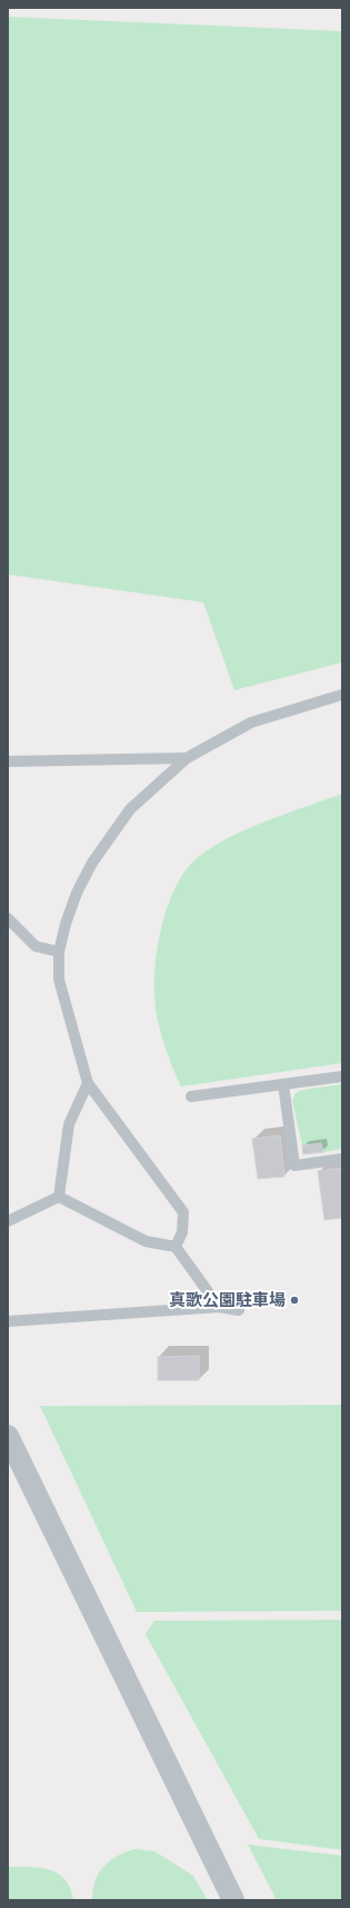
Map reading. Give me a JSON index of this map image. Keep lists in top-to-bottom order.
{
  "places": ["真歌公園駐車場"]
}
